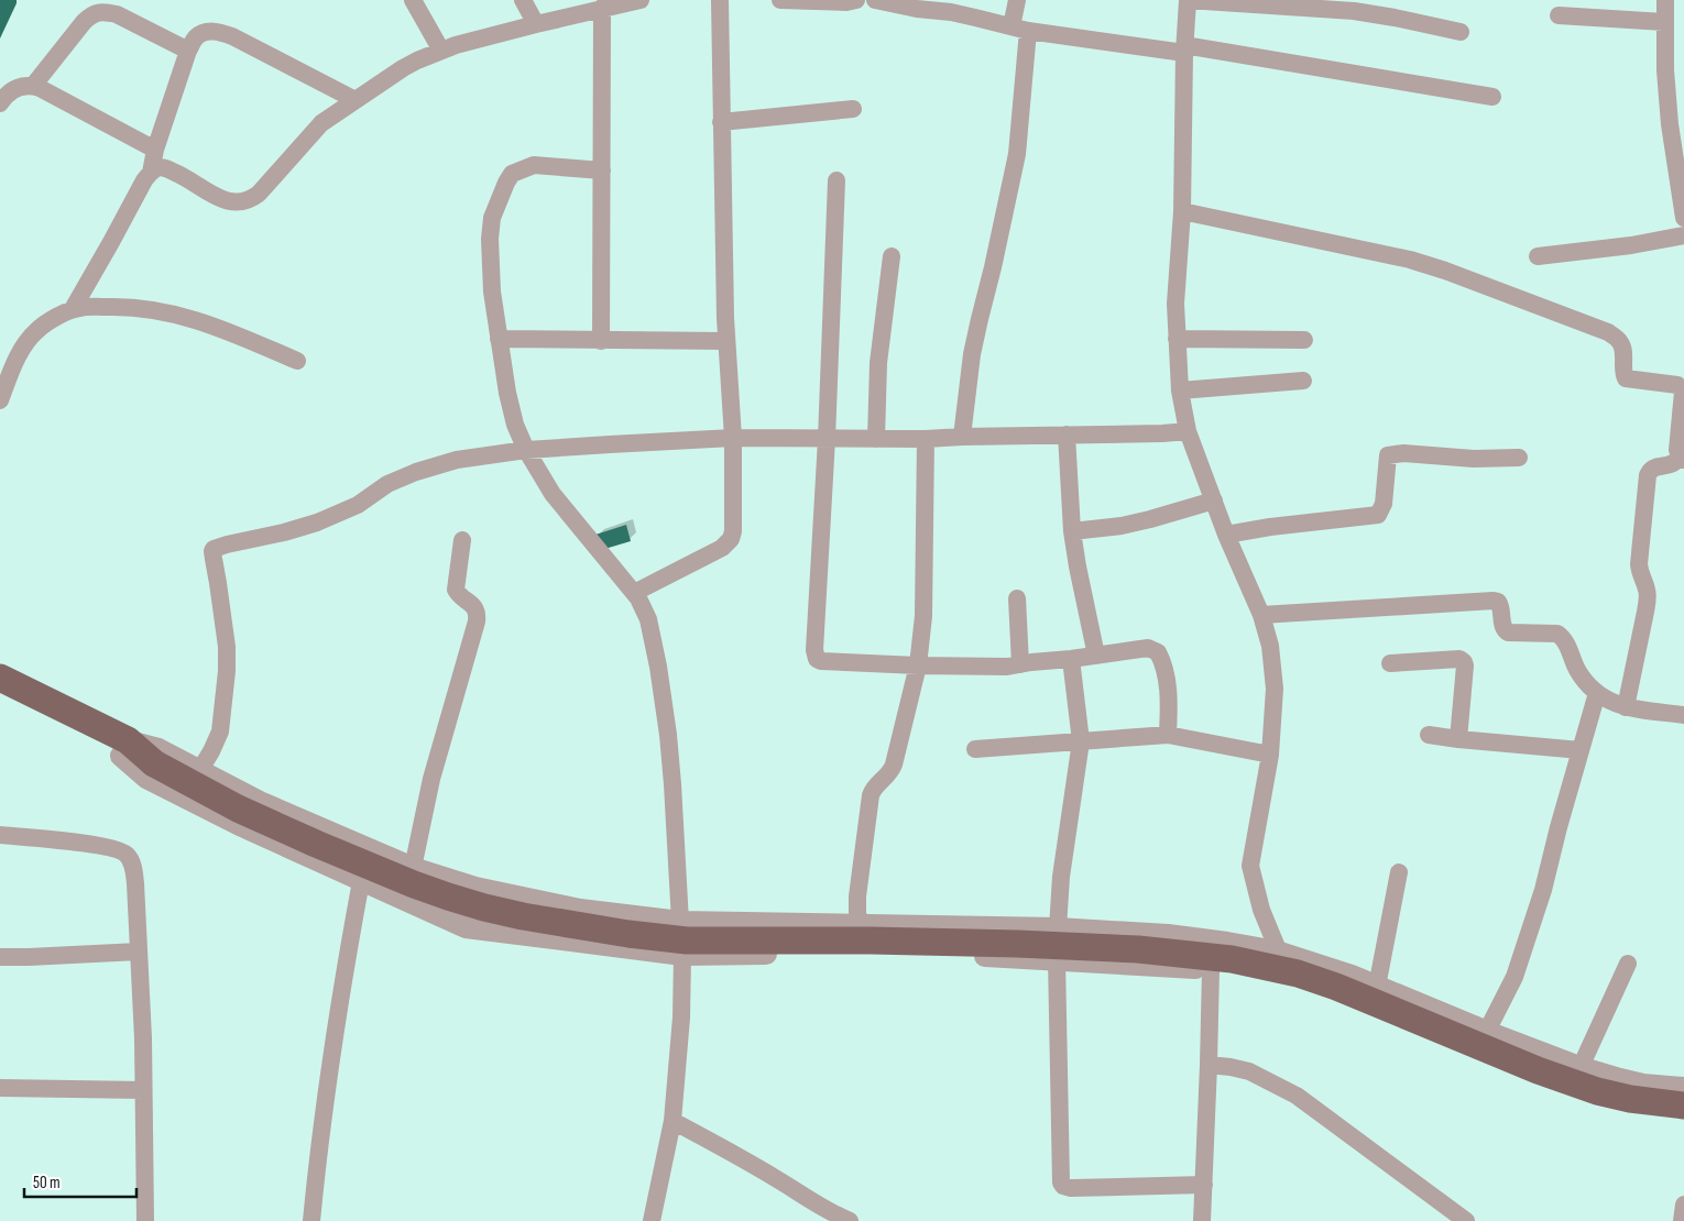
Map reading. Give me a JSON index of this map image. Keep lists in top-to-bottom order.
{
  "scale_bar": "50 m"
}
